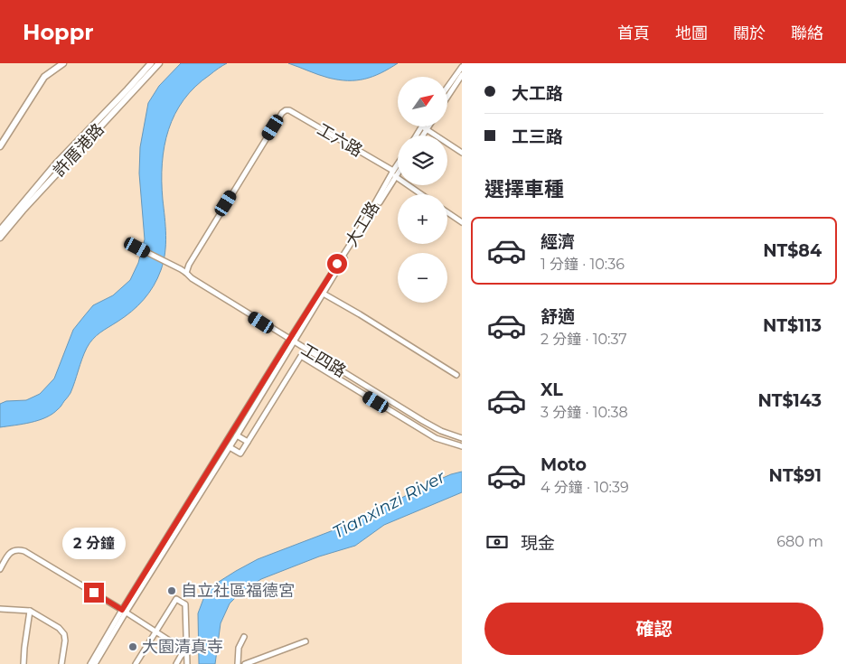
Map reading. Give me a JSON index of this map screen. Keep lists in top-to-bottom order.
{
  "streets": {
    "street": [
      "工六路",
      "許厝港路",
      "大工路",
      "工四路"
    ]
  },
  "crossings": [
    ["工六路", "大工路"],
    ["工六路", "工四路"],
    ["大工路", "工四路"]
  ],
  "water": ["Tianxinzi River"],
  "places": ["自立社區福德宮", "大園清真寺"],
  "north": "top right",
  "page": {
    "header": "Hoppr",
    "nav": [
      "首頁",
      "地圖",
      "關於",
      "聯絡"
    ],
    "banner": ["大工路", "工三路"],
    "map_buttons": ["+", "−"],
    "heading": "選擇車種",
    "list": [
      {
        "name": "經濟",
        "note": "1 分鐘 · 10:36",
        "value": "NT$84"
      },
      {
        "name": "舒適",
        "note": "2 分鐘 · 10:37",
        "value": "NT$113"
      },
      {
        "name": "XL",
        "note": "3 分鐘 · 10:38",
        "value": "NT$143"
      },
      {
        "name": "Moto",
        "note": "4 分鐘 · 10:39",
        "value": "NT$91"
      }
    ],
    "pay": ["現金", "680 m"],
    "bubble": "2 分鐘",
    "buttons": "確認"
  }
}
